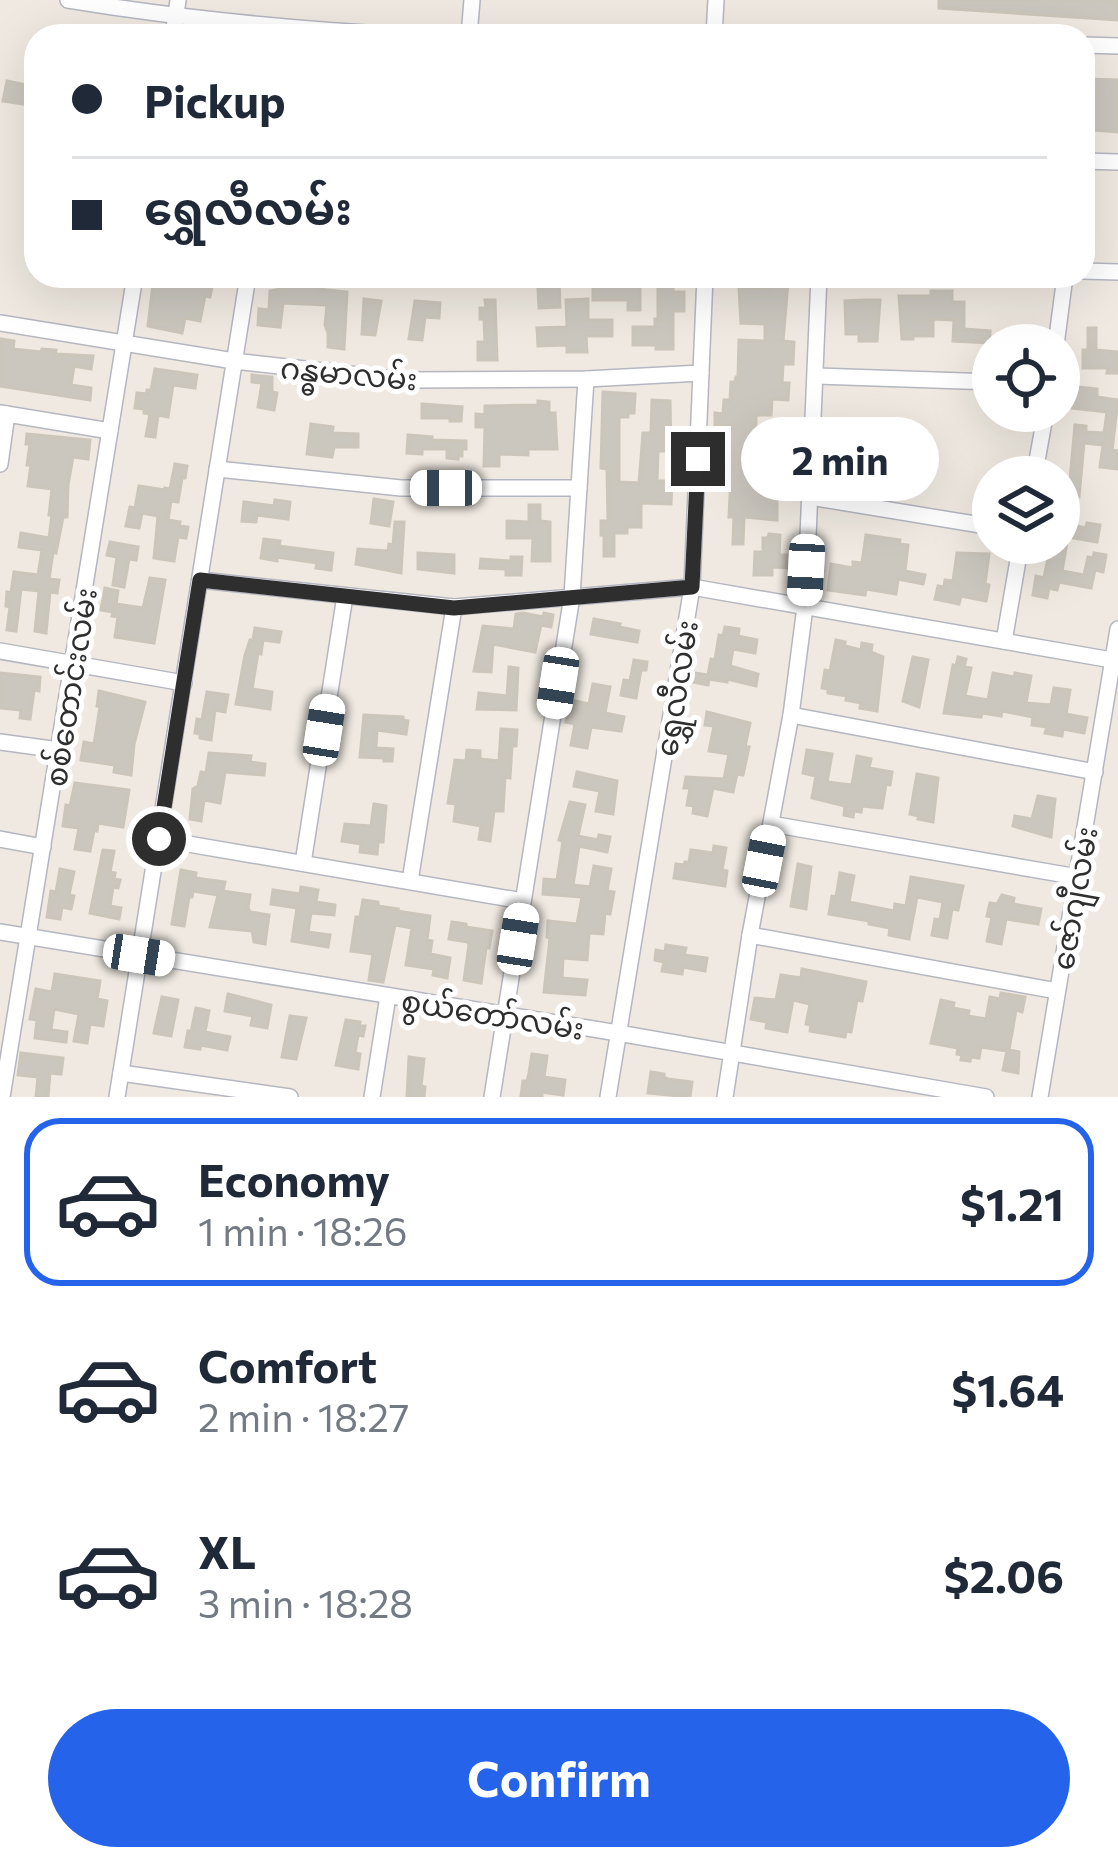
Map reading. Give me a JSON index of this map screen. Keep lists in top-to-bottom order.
{
  "streets": {
    "street": [
      "ဂန္ဓမာလမ်း",
      "စစ်တောင်းလမ်း",
      "ရွှေလီလမ်း",
      "ဇော်ဂျီလမ်း",
      "စွယ်တော်လမ်း"
    ]
  },
  "crossings": [
    ["ဂန္ဓမာလမ်း", "စစ်တောင်းလမ်း"],
    ["ဂန္ဓမာလမ်း", "ရွှေလီလမ်း"],
    ["စစ်တောင်းလမ်း", "စွယ်တော်လမ်း"],
    ["ရွှေလီလမ်း", "စွယ်တော်လမ်း"]
  ],
  "page": {
    "banner": ["Pickup", "ရွှေလီလမ်း"],
    "bubble": "2 min",
    "list": [
      {
        "name": "Economy",
        "note": "1 min · 18:26",
        "value": "$1.21"
      },
      {
        "name": "Comfort",
        "note": "2 min · 18:27",
        "value": "$1.64"
      },
      {
        "name": "XL",
        "note": "3 min · 18:28",
        "value": "$2.06"
      }
    ],
    "buttons": "Confirm"
  }
}
